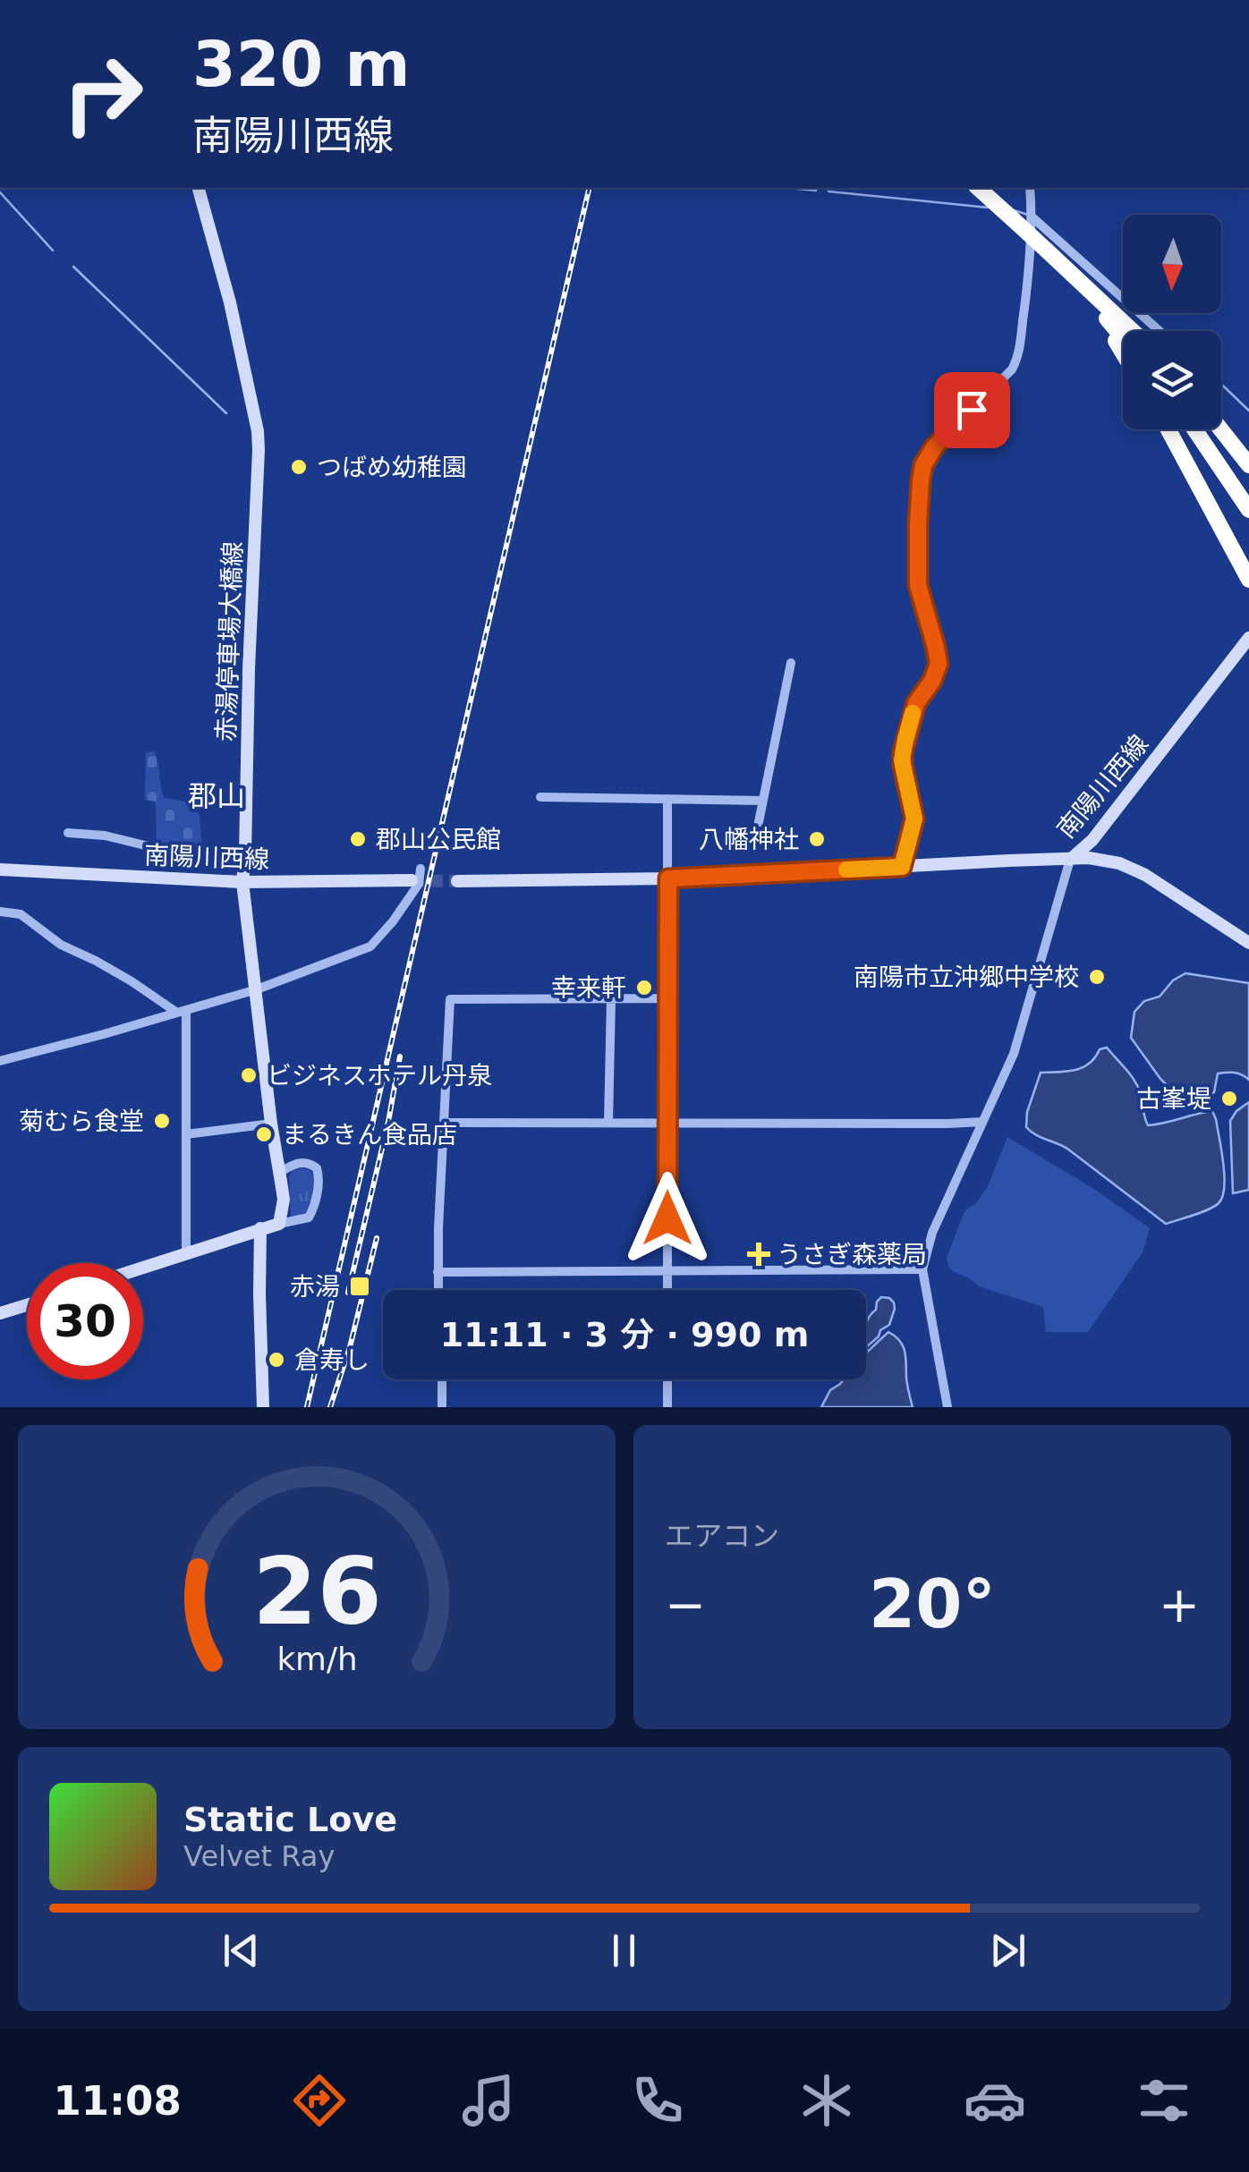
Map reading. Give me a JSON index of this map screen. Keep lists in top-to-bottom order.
{
  "streets": {
    "main road": ["赤湯停車場大橋線", "南陽川西線"]
  },
  "crossings": [
    ["赤湯停車場大橋線", "南陽川西線"]
  ],
  "districts": ["郡山"],
  "places": {
    "other": [
      "つばめ幼稚園",
      "郡山公民館",
      "八幡神社",
      "南陽市立沖郷中学校",
      "幸来軒",
      "ビジネスホテル丹泉",
      "古峯堤",
      "菊むら食堂",
      "まるきん食品店",
      "倉寿し"
    ],
    "health": ["うさぎ森薬局"],
    "transit": ["赤湯"]
  },
  "north": "bottom",
  "page": {
    "turn": ["320 m", "南陽川西線"],
    "limit": "30",
    "trip": "11:11 · 3 分 · 990 m",
    "tile": "エアコン",
    "heat": ["−", "20°", "+"],
    "song": ["Static Love", "Velvet Ray"],
    "tabs": "11:08",
    "gauge": ["26", "km/h"]
  }
}
